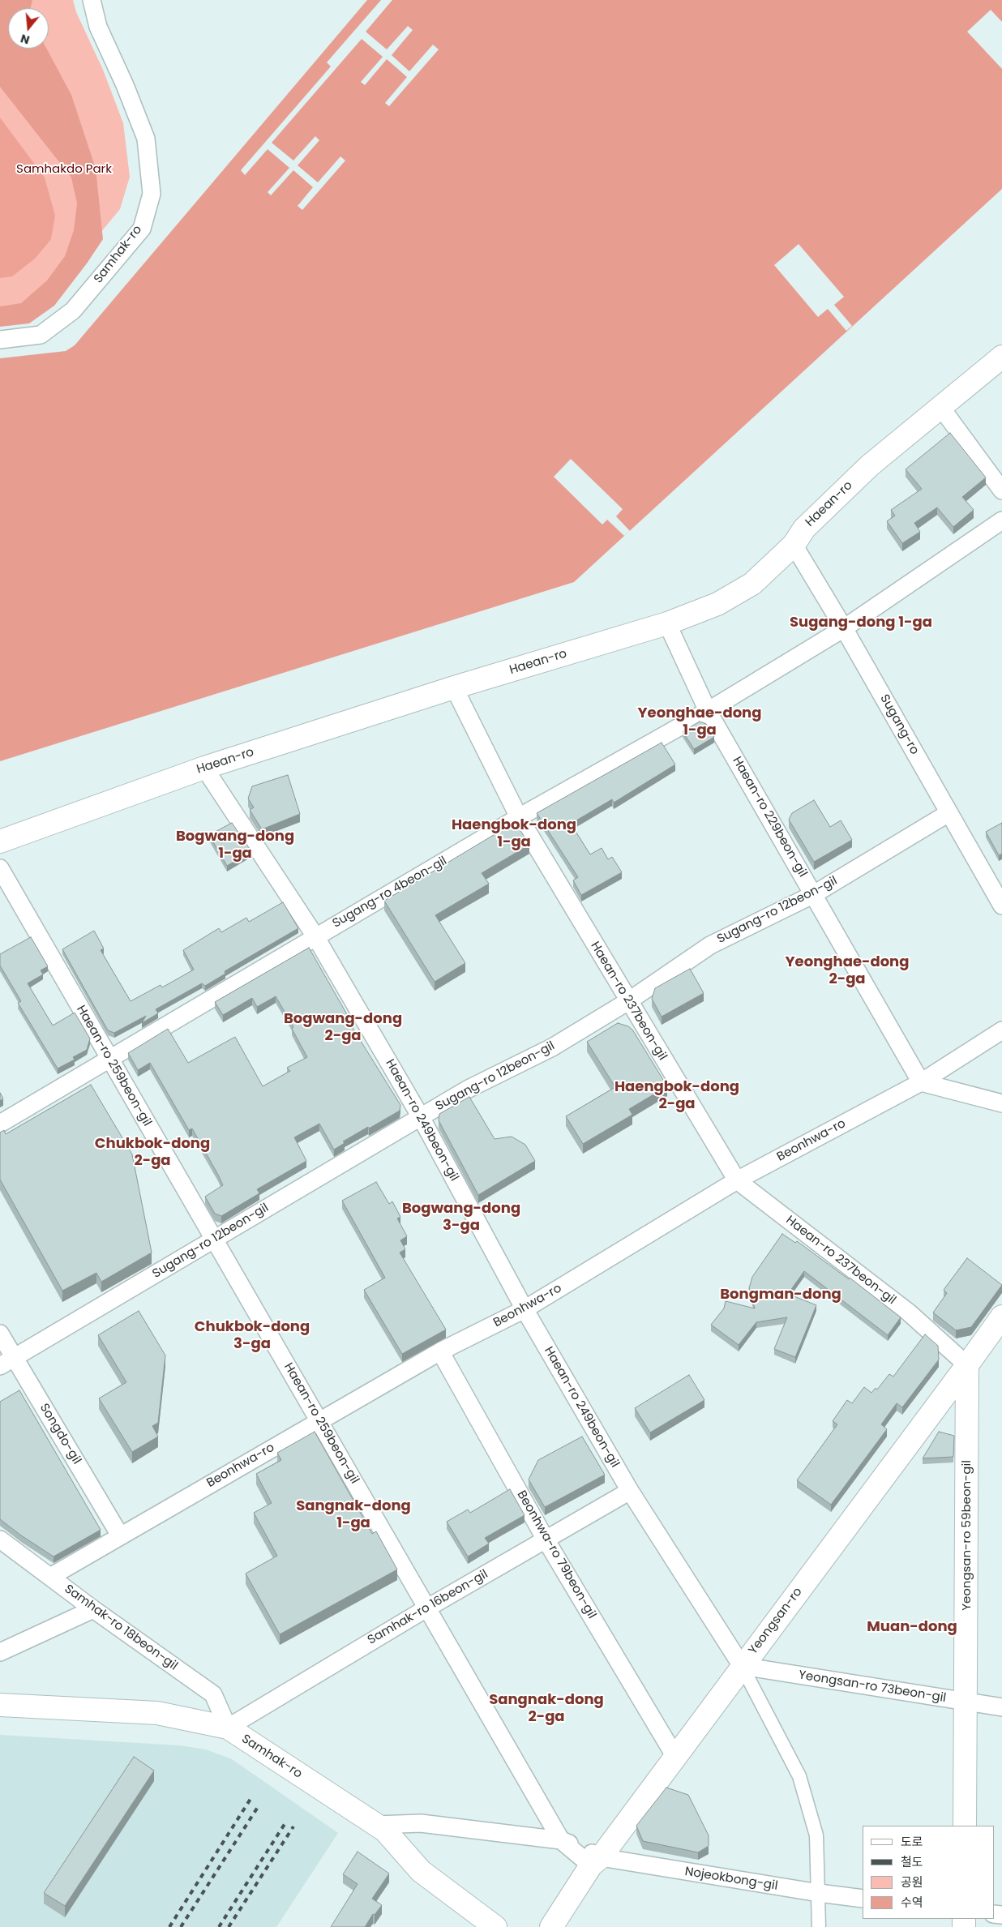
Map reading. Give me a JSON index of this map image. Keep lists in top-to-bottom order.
{
  "streets": {
    "street": [
      "Samhak-ro",
      "Haean-ro",
      "Sugang-ro",
      "Haean-ro 229beon-gil",
      "Sugang-ro 4beon-gil",
      "Sugang-ro 12beon-gil",
      "Haean-ro 237beon-gil",
      "Haean-ro 259beon-gil",
      "Haean-ro 249beon-gil",
      "Beonhwa-ro",
      "Songdo-gil",
      "Yeongsan-ro 59beon-gil",
      "Beonhwa-ro 79beon-gil",
      "Samhak-ro 16beon-gil",
      "Yeongsan-ro",
      "Samhak-ro 18beon-gil",
      "Yeongsan-ro 73beon-gil",
      "Nojeokbong-gil"
    ]
  },
  "crossings": [
    ["Samhak-ro", "Samhak-ro 16beon-gil"],
    ["Samhak-ro", "Samhak-ro 18beon-gil"],
    ["Samhak-ro", "Nojeokbong-gil"],
    ["Haean-ro", "Sugang-ro"],
    ["Haean-ro", "Haean-ro 229beon-gil"],
    ["Haean-ro", "Haean-ro 237beon-gil"],
    ["Haean-ro", "Haean-ro 249beon-gil"],
    ["Sugang-ro", "Sugang-ro 4beon-gil"],
    ["Sugang-ro", "Sugang-ro 12beon-gil"],
    ["Haean-ro 229beon-gil", "Sugang-ro 4beon-gil"],
    ["Haean-ro 229beon-gil", "Sugang-ro 12beon-gil"],
    ["Haean-ro 229beon-gil", "Beonhwa-ro"],
    ["Sugang-ro 4beon-gil", "Haean-ro 237beon-gil"],
    ["Sugang-ro 4beon-gil", "Haean-ro 259beon-gil"],
    ["Sugang-ro 4beon-gil", "Haean-ro 249beon-gil"],
    ["Sugang-ro 12beon-gil", "Haean-ro 237beon-gil"],
    ["Sugang-ro 12beon-gil", "Haean-ro 259beon-gil"],
    ["Sugang-ro 12beon-gil", "Haean-ro 249beon-gil"],
    ["Sugang-ro 12beon-gil", "Songdo-gil"],
    ["Haean-ro 237beon-gil", "Beonhwa-ro"],
    ["Haean-ro 237beon-gil", "Yeongsan-ro 59beon-gil"],
    ["Haean-ro 237beon-gil", "Yeongsan-ro"],
    ["Haean-ro 259beon-gil", "Beonhwa-ro"],
    ["Haean-ro 259beon-gil", "Samhak-ro 16beon-gil"],
    ["Haean-ro 259beon-gil", "Nojeokbong-gil"],
    ["Haean-ro 249beon-gil", "Beonhwa-ro"],
    ["Haean-ro 249beon-gil", "Samhak-ro 16beon-gil"],
    ["Haean-ro 249beon-gil", "Yeongsan-ro"],
    ["Haean-ro 249beon-gil", "Yeongsan-ro 73beon-gil"],
    ["Beonhwa-ro", "Songdo-gil"],
    ["Beonhwa-ro", "Beonhwa-ro 79beon-gil"],
    ["Beonhwa-ro", "Samhak-ro 18beon-gil"],
    ["Yeongsan-ro 59beon-gil", "Yeongsan-ro"],
    ["Yeongsan-ro 59beon-gil", "Yeongsan-ro 73beon-gil"],
    ["Beonhwa-ro 79beon-gil", "Samhak-ro 16beon-gil"],
    ["Beonhwa-ro 79beon-gil", "Yeongsan-ro"],
    ["Samhak-ro 16beon-gil", "Samhak-ro 18beon-gil"],
    ["Yeongsan-ro", "Yeongsan-ro 73beon-gil"],
    ["Yeongsan-ro", "Nojeokbong-gil"]
  ],
  "districts": [
    "Sugang-dong 1-ga",
    "Yeonghae-dong 1-ga",
    "Haengbok-dong 1-ga",
    "Bogwang-dong 1-ga",
    "Yeonghae-dong 2-ga",
    "Bogwang-dong 2-ga",
    "Haengbok-dong 2-ga",
    "Chukbok-dong 2-ga",
    "Bogwang-dong 3-ga",
    "Bongman-dong",
    "Chukbok-dong 3-ga",
    "Sangnak-dong 1-ga",
    "Muan-dong",
    "Sangnak-dong 2-ga"
  ],
  "parks": ["Samhakdo Park"],
  "legend": [
    "도로",
    "철도",
    "공원",
    "수역"
  ],
  "north": "bottom"
}
